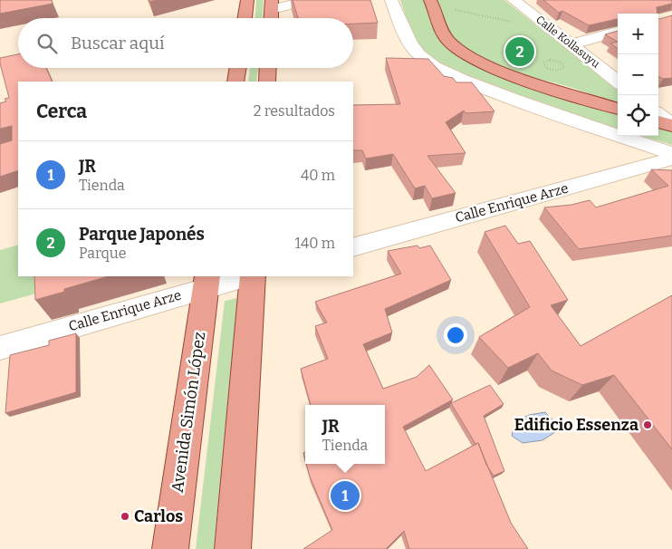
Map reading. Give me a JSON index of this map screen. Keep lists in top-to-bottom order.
{
  "streets": {
    "main road": ["Avenida Simón López"],
    "street": ["Calle Kollasuyu", "Calle Enrique Arze"]
  },
  "crossings": [
    ["Calle Enrique Arze", "Avenida Simón López"]
  ],
  "places": ["Edificio Essenza", "Carlos"],
  "page": {
    "map_buttons": ["+", "−"],
    "search": "Buscar aquí",
    "pins": ["2", "1"],
    "heading": ["Cerca", "2 resultados"],
    "list": [
      {
        "mark": "1",
        "name": "JR",
        "note": "Tienda",
        "value": "40 m"
      },
      {
        "mark": "2",
        "name": "Parque Japonés",
        "note": "Parque",
        "value": "140 m"
      }
    ],
    "popup": ["JR", "Tienda"]
  }
}
